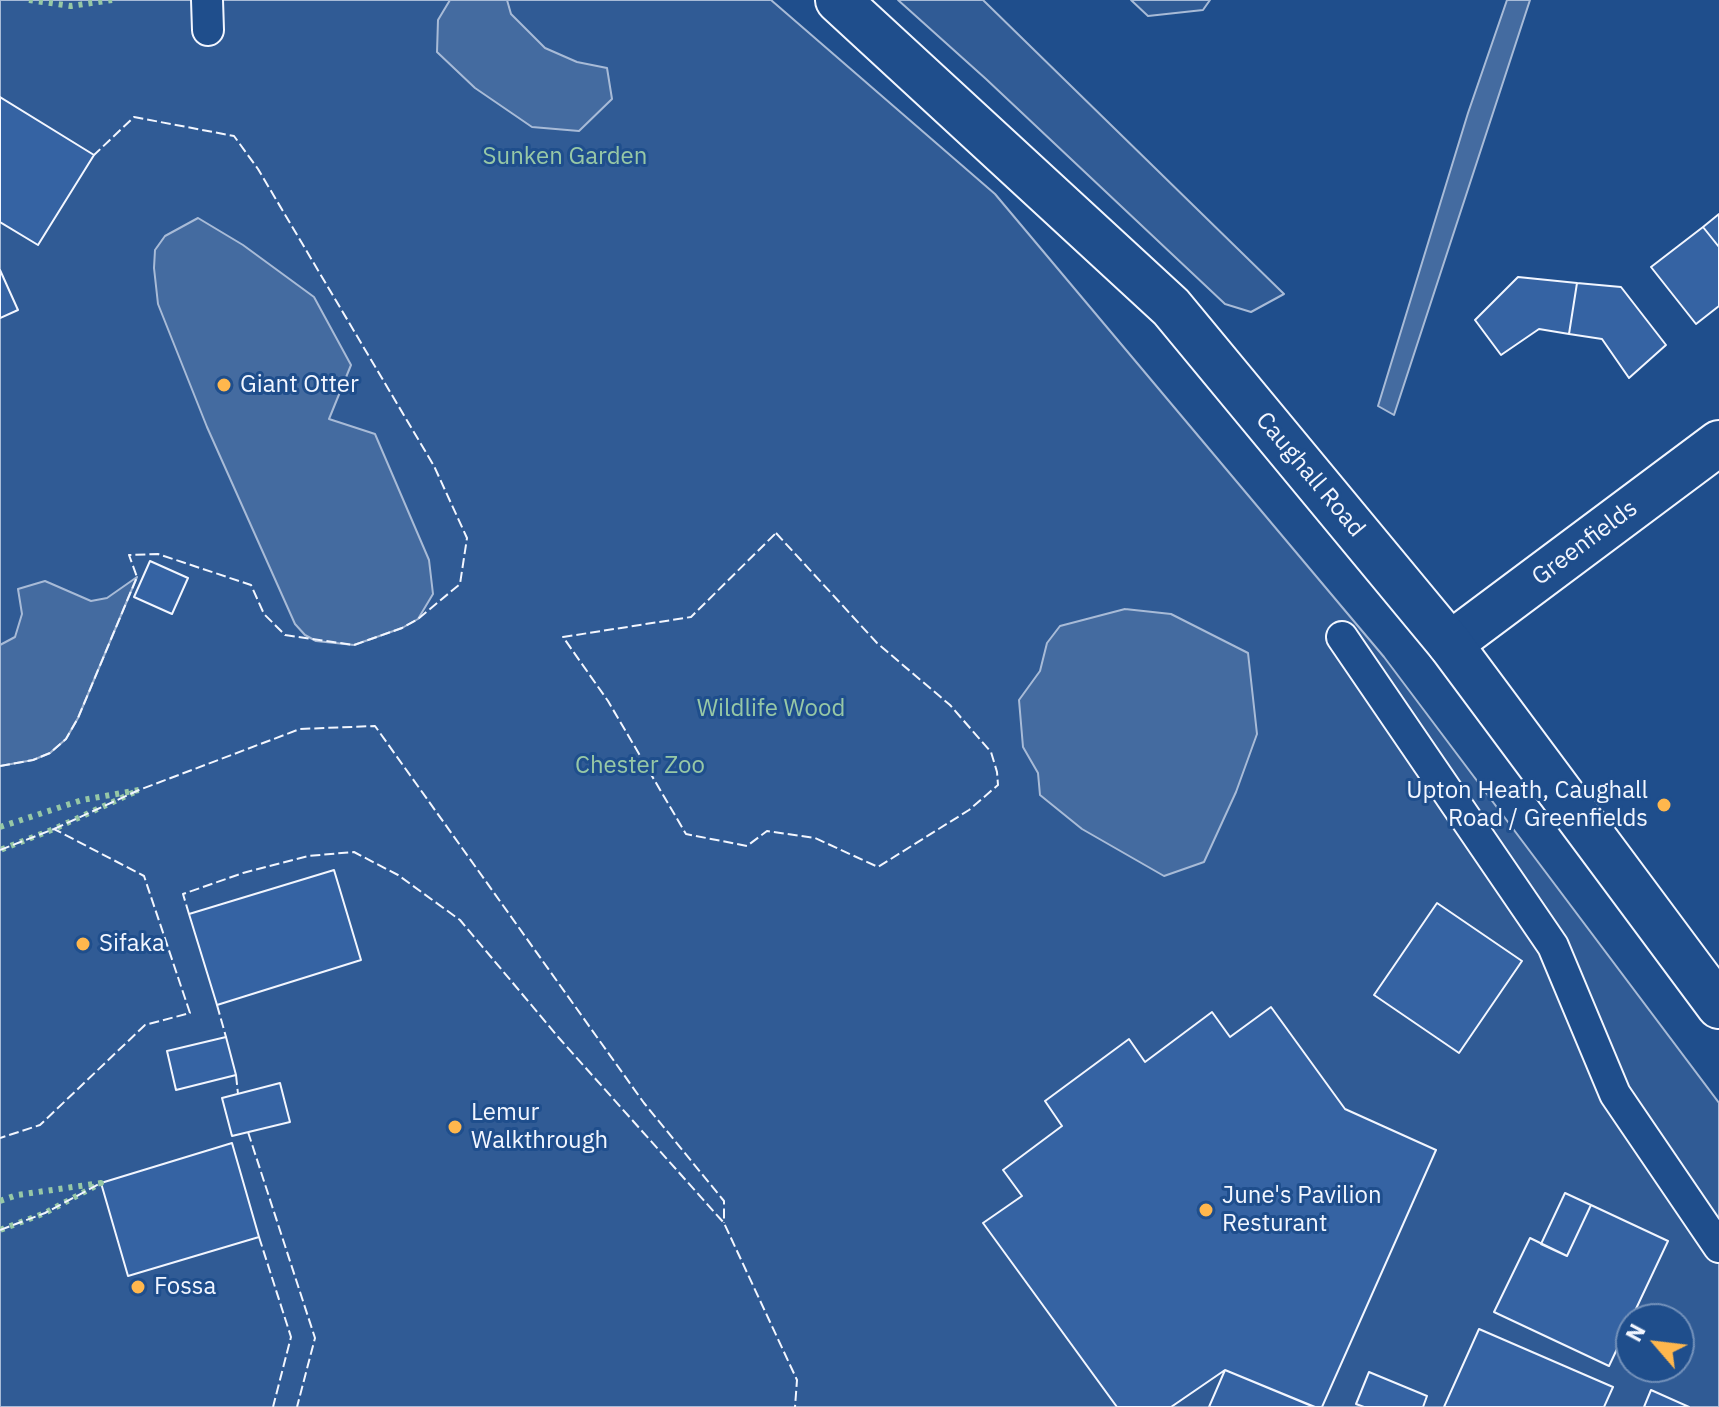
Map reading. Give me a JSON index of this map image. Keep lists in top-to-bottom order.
{
  "streets": {
    "street": ["Caughall Road", "Greenfields"]
  },
  "crossings": [
    ["Caughall Road", "Greenfields"]
  ],
  "parks": ["Sunken Garden", "Wildlife Wood", "Chester Zoo"],
  "places": [
    "Giant Otter",
    "Upton Heath, Caughall Road / Greenfields",
    "Sifaka",
    "Lemur Walkthrough",
    "June's Pavilion Resturant",
    "Fossa"
  ],
  "north": "top left"
}
